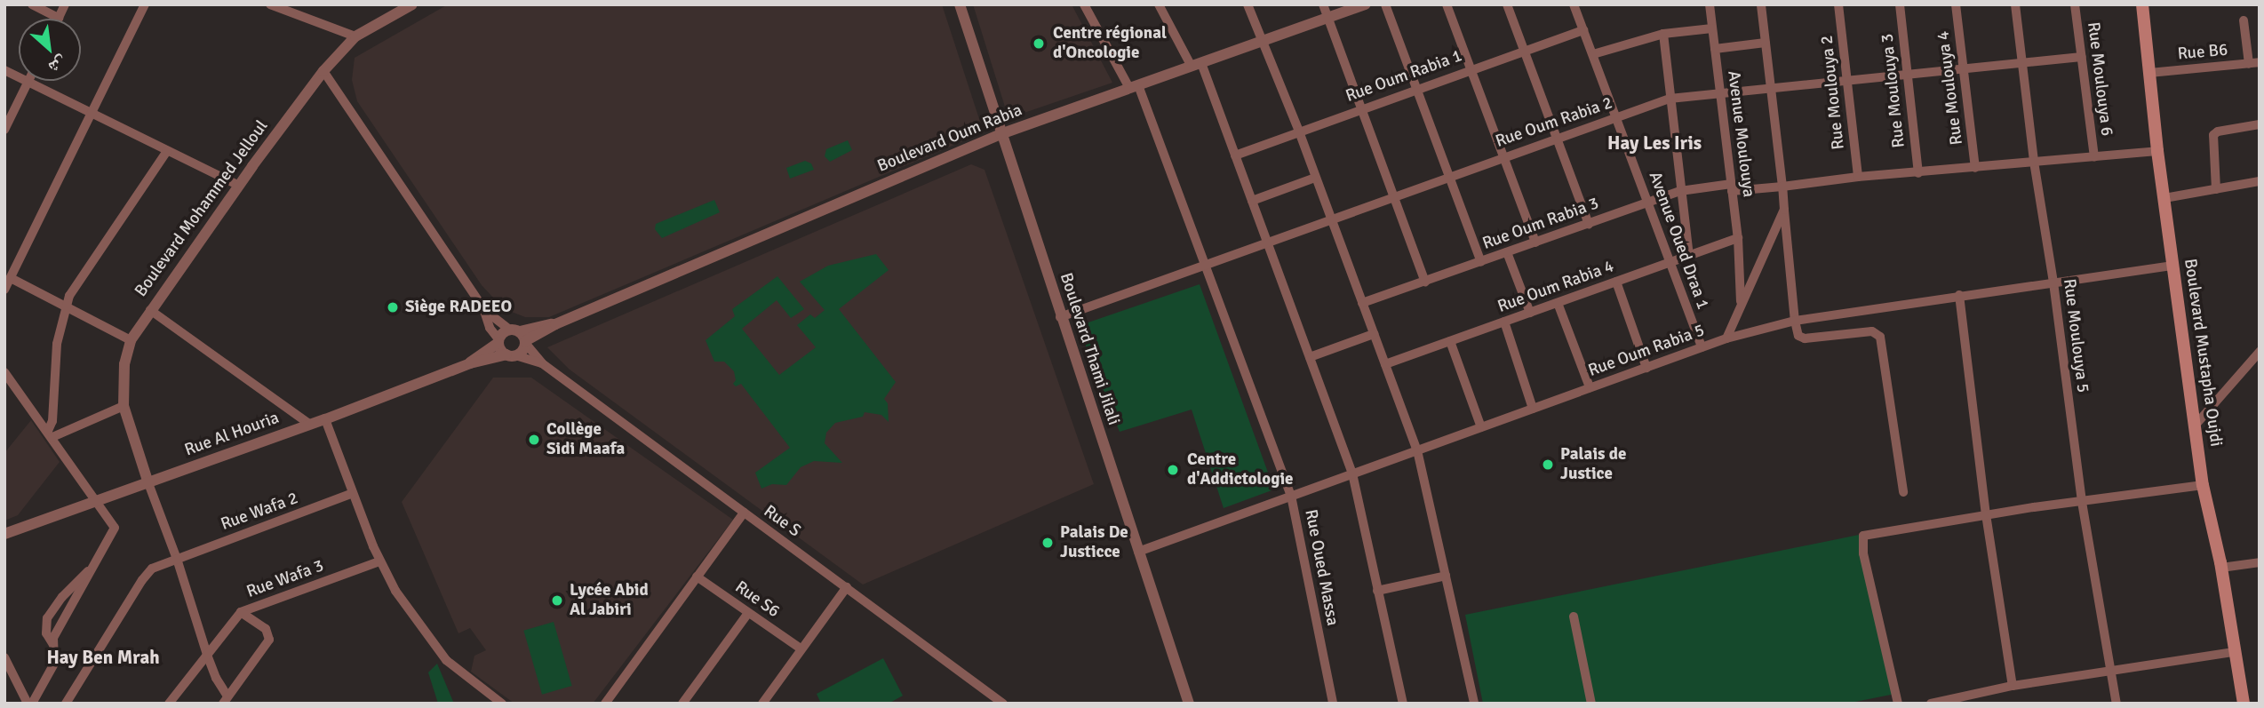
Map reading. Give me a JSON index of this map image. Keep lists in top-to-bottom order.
{
  "streets": {
    "main road": ["Boulevard Mustapha Oujdi"],
    "street": [
      "Rue B6",
      "Rue Oum Rabia 1",
      "Rue Moulouya 6",
      "Rue Moulouya 4",
      "Rue Moulouya 3",
      "Rue Moulouya 2",
      "Rue Oum Rabia 2",
      "Avenue Moulouya",
      "Boulevard Oum Rabia",
      "Boulevard Mohammed Jelloul",
      "Rue Oum Rabia 3",
      "Avenue Oued Draa 1",
      "Rue Oum Rabia 4",
      "Rue Moulouya 5",
      "Boulevard Thami Jilali",
      "Rue Oum Rabia 5",
      "Rue Al Houria",
      "Rue Wafa 2",
      "Rue S",
      "Rue Oued Massa",
      "Rue Wafa 3",
      "Rue S6"
    ]
  },
  "crossings": [
    ["Rue B6", "Boulevard Mustapha Oujdi"],
    ["Rue Oum Rabia 1", "Avenue Oued Draa 1"],
    ["Rue Moulouya 6", "Rue Oum Rabia 2"],
    ["Rue Moulouya 4", "Rue Oum Rabia 2"],
    ["Rue Moulouya 3", "Rue Oum Rabia 2"],
    ["Rue Moulouya 2", "Rue Oum Rabia 2"],
    ["Rue Oum Rabia 2", "Avenue Moulouya"],
    ["Rue Oum Rabia 2", "Avenue Oued Draa 1"],
    ["Rue Oum Rabia 2", "Rue Moulouya 5"],
    ["Rue Oum Rabia 2", "Boulevard Thami Jilali"],
    ["Rue Oum Rabia 2", "Rue Oum Rabia 5"],
    ["Rue Oum Rabia 2", "Rue Oued Massa"],
    ["Avenue Moulouya", "Rue Oum Rabia 3"],
    ["Avenue Moulouya", "Rue Oum Rabia 4"],
    ["Avenue Moulouya", "Rue Oum Rabia 5"],
    ["Boulevard Oum Rabia", "Boulevard Thami Jilali"],
    ["Boulevard Oum Rabia", "Rue Al Houria"],
    ["Boulevard Oum Rabia", "Rue S"],
    ["Boulevard Oum Rabia", "Rue Oued Massa"],
    ["Boulevard Mohammed Jelloul", "Rue Al Houria"],
    ["Rue Oum Rabia 3", "Avenue Oued Draa 1"],
    ["Rue Oum Rabia 3", "Rue Oum Rabia 5"],
    ["Avenue Oued Draa 1", "Rue Oum Rabia 4"],
    ["Avenue Oued Draa 1", "Rue Oum Rabia 5"],
    ["Boulevard Thami Jilali", "Rue Oum Rabia 5"],
    ["Rue Oum Rabia 5", "Rue Oued Massa"],
    ["Rue Al Houria", "Rue S"]
  ],
  "districts": ["Hay Les Iris", "Hay Ben Mrah"],
  "places": [
    "Centre régional d'Oncologie",
    "Siège RADEEO",
    "Collège Sidi Maafa",
    "Palais de Justice",
    "Centre d'Addictologie",
    "Palais De Justicce",
    "Lycée Abid Al Jabiri"
  ],
  "north": "bottom right"
}
